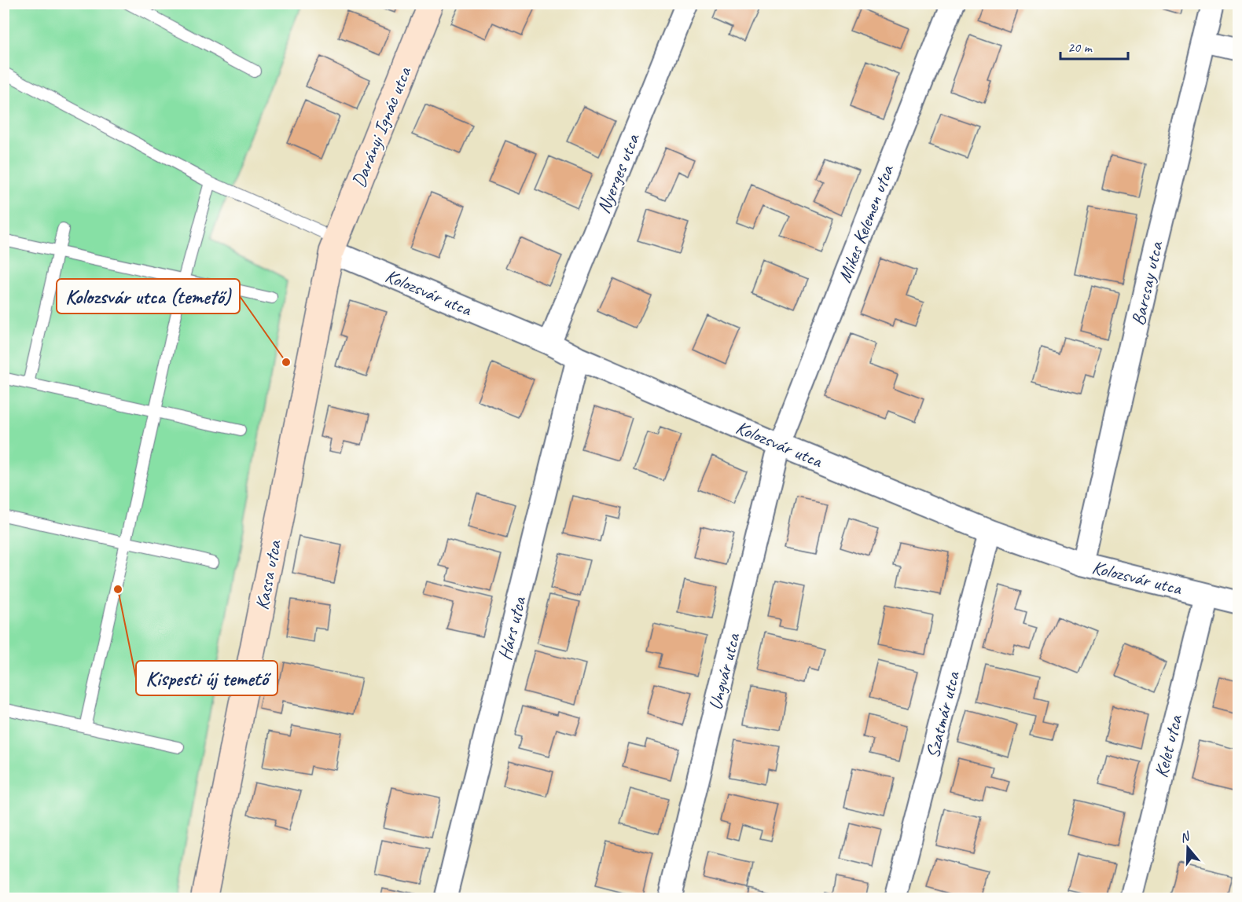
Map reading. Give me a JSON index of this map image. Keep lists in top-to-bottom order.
{
  "streets": {
    "street": [
      "Darányi Ignác utca",
      "Nyerges utca",
      "Mikes Kelemen utca",
      "Barcsay utca",
      "Kolozsvár utca",
      "Kassa utca",
      "Hárs utca",
      "Ungvár utca",
      "Szatmár utca",
      "Kelet utca"
    ]
  },
  "crossings": [
    ["Darányi Ignác utca", "Kolozsvár utca"],
    ["Darányi Ignác utca", "Kassa utca"],
    ["Nyerges utca", "Kolozsvár utca"],
    ["Mikes Kelemen utca", "Kolozsvár utca"],
    ["Mikes Kelemen utca", "Ungvár utca"],
    ["Barcsay utca", "Kolozsvár utca"],
    ["Kolozsvár utca", "Kassa utca"],
    ["Kolozsvár utca", "Hárs utca"],
    ["Kolozsvár utca", "Ungvár utca"],
    ["Kolozsvár utca", "Szatmár utca"],
    ["Kolozsvár utca", "Kelet utca"]
  ],
  "places": ["Kolozsvár utca (temető)", "Kispesti új temető"],
  "scale_bar": "20 m",
  "north": "top"
}
